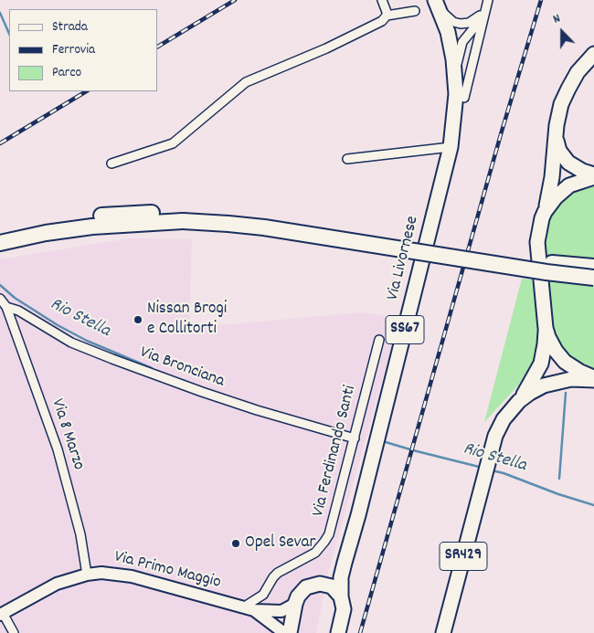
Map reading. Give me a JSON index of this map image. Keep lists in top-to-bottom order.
{
  "streets": {
    "main road": [
      "Via Livornese",
      "SS67",
      "SR429",
      "Via Primo Maggio"
    ],
    "street": ["Via Bronciana", "Via 8 Marzo", "Via Ferdinando Santi"]
  },
  "crossings": [
    ["Via Livornese", "SS67"],
    ["Via Livornese", "Via Primo Maggio"],
    ["Via Bronciana", "Via 8 Marzo"],
    ["Via Bronciana", "Via Ferdinando Santi"],
    ["Via 8 Marzo", "Via Primo Maggio"]
  ],
  "water": ["Rio Stella"],
  "places": ["Nissan Brogi e Collitorti", "Opel Sevar"],
  "legend": ["Strada", "Ferrovia", "Parco"],
  "north": "top"
}
